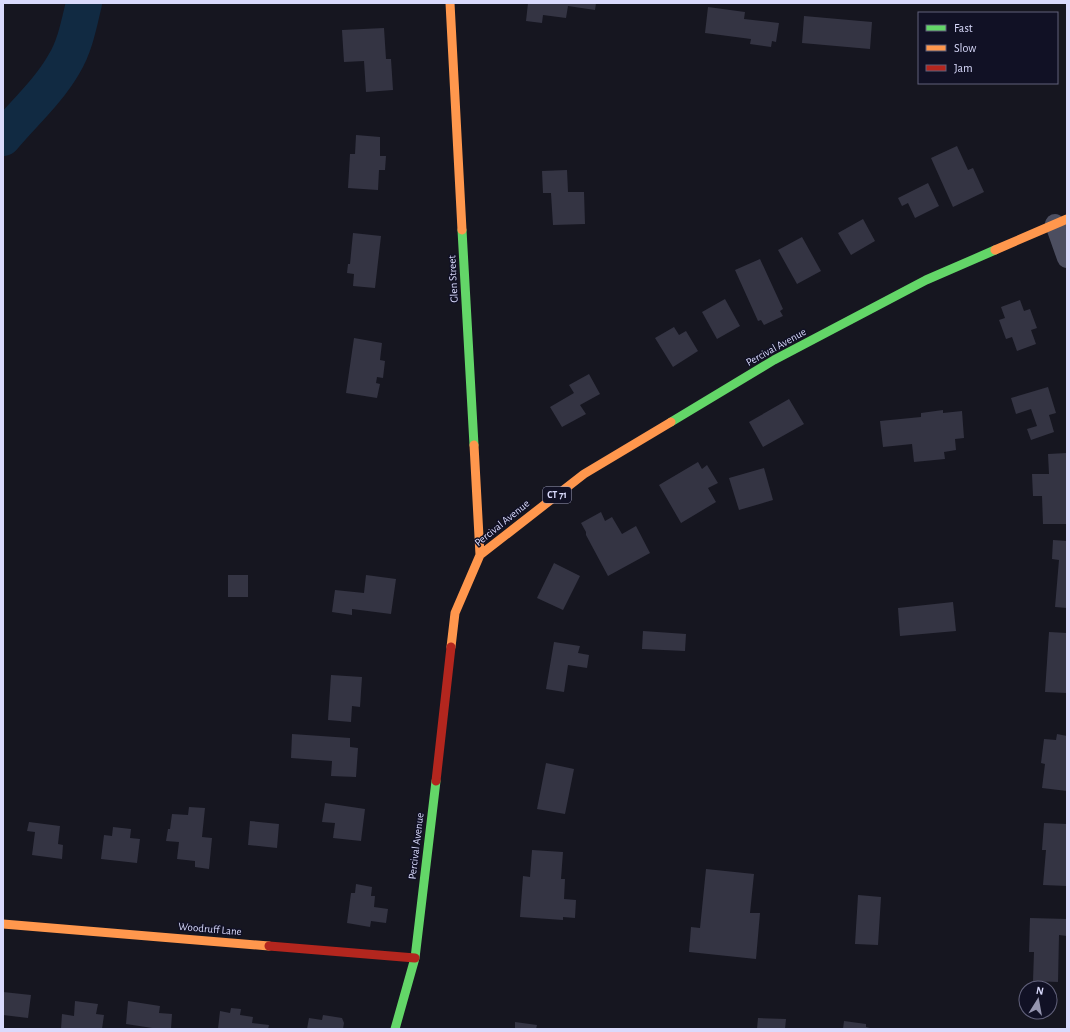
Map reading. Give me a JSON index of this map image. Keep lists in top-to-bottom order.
{
  "streets": {
    "main road": [
      "Glen Street",
      "Percival Avenue",
      "CT 71",
      "Woodruff Lane"
    ]
  },
  "crossings": [
    ["Glen Street", "Percival Avenue"],
    ["Percival Avenue", "Woodruff Lane"]
  ],
  "legend": ["Fast", "Slow", "Jam"],
  "north": "top"
}
